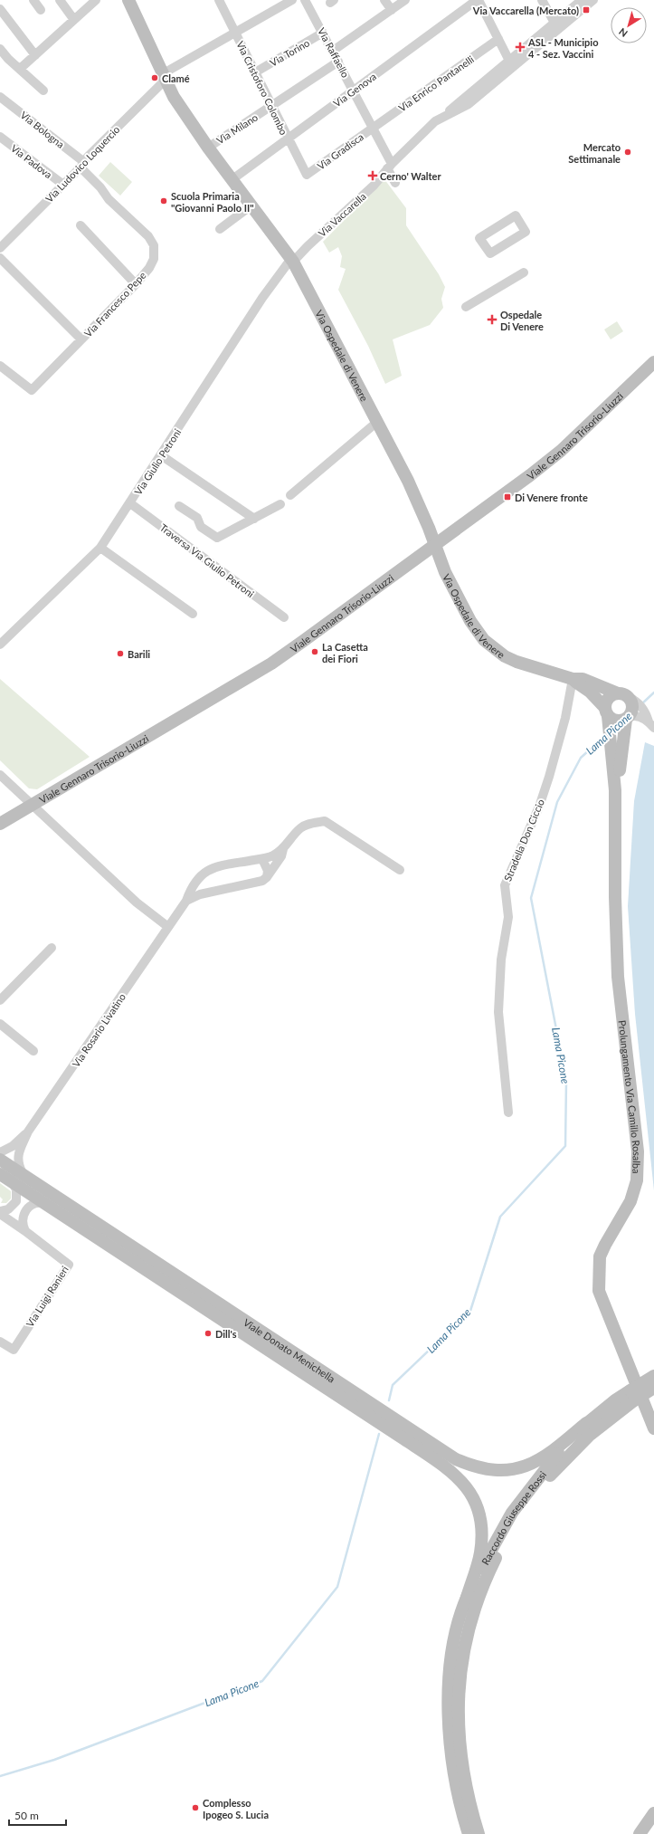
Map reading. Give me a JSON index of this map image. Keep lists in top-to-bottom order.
{
  "streets": {
    "main road": [
      "Via Ospedale di Venere",
      "Viale Gennaro Trisorio-Liuzzi",
      "Prolungamento Via Camillo Rosalba",
      "Viale Donato Menichella",
      "Raccordo Giuseppe Rossi"
    ],
    "street": [
      "Via Torino",
      "Via Raffaello",
      "Via Enrico Pantanelli",
      "Via Cristoforo Colombo",
      "Via Genova",
      "Via Milano",
      "Via Bologna",
      "Via Gradisca",
      "Via Padova",
      "Via Ludovico Loquercio",
      "Via Vaccarella",
      "Via Francesco Pepe",
      "Via Giulio Petroni",
      "Traversa Via Giulio Petroni",
      "Stradella Don Ciccio",
      "Via Rosario Livatino",
      "Via Luigi Ranieri"
    ]
  },
  "crossings": [
    ["Via Torino", "Via Raffaello"],
    ["Via Torino", "Via Cristoforo Colombo"],
    ["Via Raffaello", "Via Enrico Pantanelli"],
    ["Via Raffaello", "Via Genova"],
    ["Via Raffaello", "Via Milano"],
    ["Via Raffaello", "Via Gradisca"],
    ["Via Raffaello", "Via Vaccarella"],
    ["Via Enrico Pantanelli", "Via Gradisca"],
    ["Via Cristoforo Colombo", "Via Genova"],
    ["Via Cristoforo Colombo", "Via Milano"],
    ["Via Cristoforo Colombo", "Via Gradisca"],
    ["Via Cristoforo Colombo", "Via Ludovico Loquercio"],
    ["Via Genova", "Via Ospedale di Venere"],
    ["Via Milano", "Via Ospedale di Venere"],
    ["Via Bologna", "Via Ludovico Loquercio"],
    ["Via Bologna", "Via Francesco Pepe"],
    ["Via Padova", "Via Ludovico Loquercio"],
    ["Via Ludovico Loquercio", "Via Francesco Pepe"],
    ["Via Ludovico Loquercio", "Via Ospedale di Venere"],
    ["Via Vaccarella", "Via Ospedale di Venere"],
    ["Via Vaccarella", "Via Giulio Petroni"],
    ["Via Ospedale di Venere", "Viale Gennaro Trisorio-Liuzzi"],
    ["Via Ospedale di Venere", "Via Giulio Petroni"],
    ["Via Ospedale di Venere", "Stradella Don Ciccio"],
    ["Via Ospedale di Venere", "Prolungamento Via Camillo Rosalba"],
    ["Via Giulio Petroni", "Traversa Via Giulio Petroni"],
    ["Viale Donato Menichella", "Raccordo Giuseppe Rossi"]
  ],
  "water": ["Lama Picone"],
  "places": {
    "transit": ["Via Vaccarella (Mercato)", "Di Venere fronte"],
    "health": ["ASL - Municipio 4 - Sez. Vaccini", "Cerno' Walter", "Ospedale Di Venere"],
    "other": [
      "Clamé",
      "Mercato Settimanale",
      "Scuola Primaria \"Giovanni Paolo II\"",
      "La Casetta dei Fiori",
      "Barili",
      "Dill's",
      "Complesso Ipogeo S. Lucia"
    ]
  },
  "scale_bar": "50 m",
  "north": "bottom left"
}
